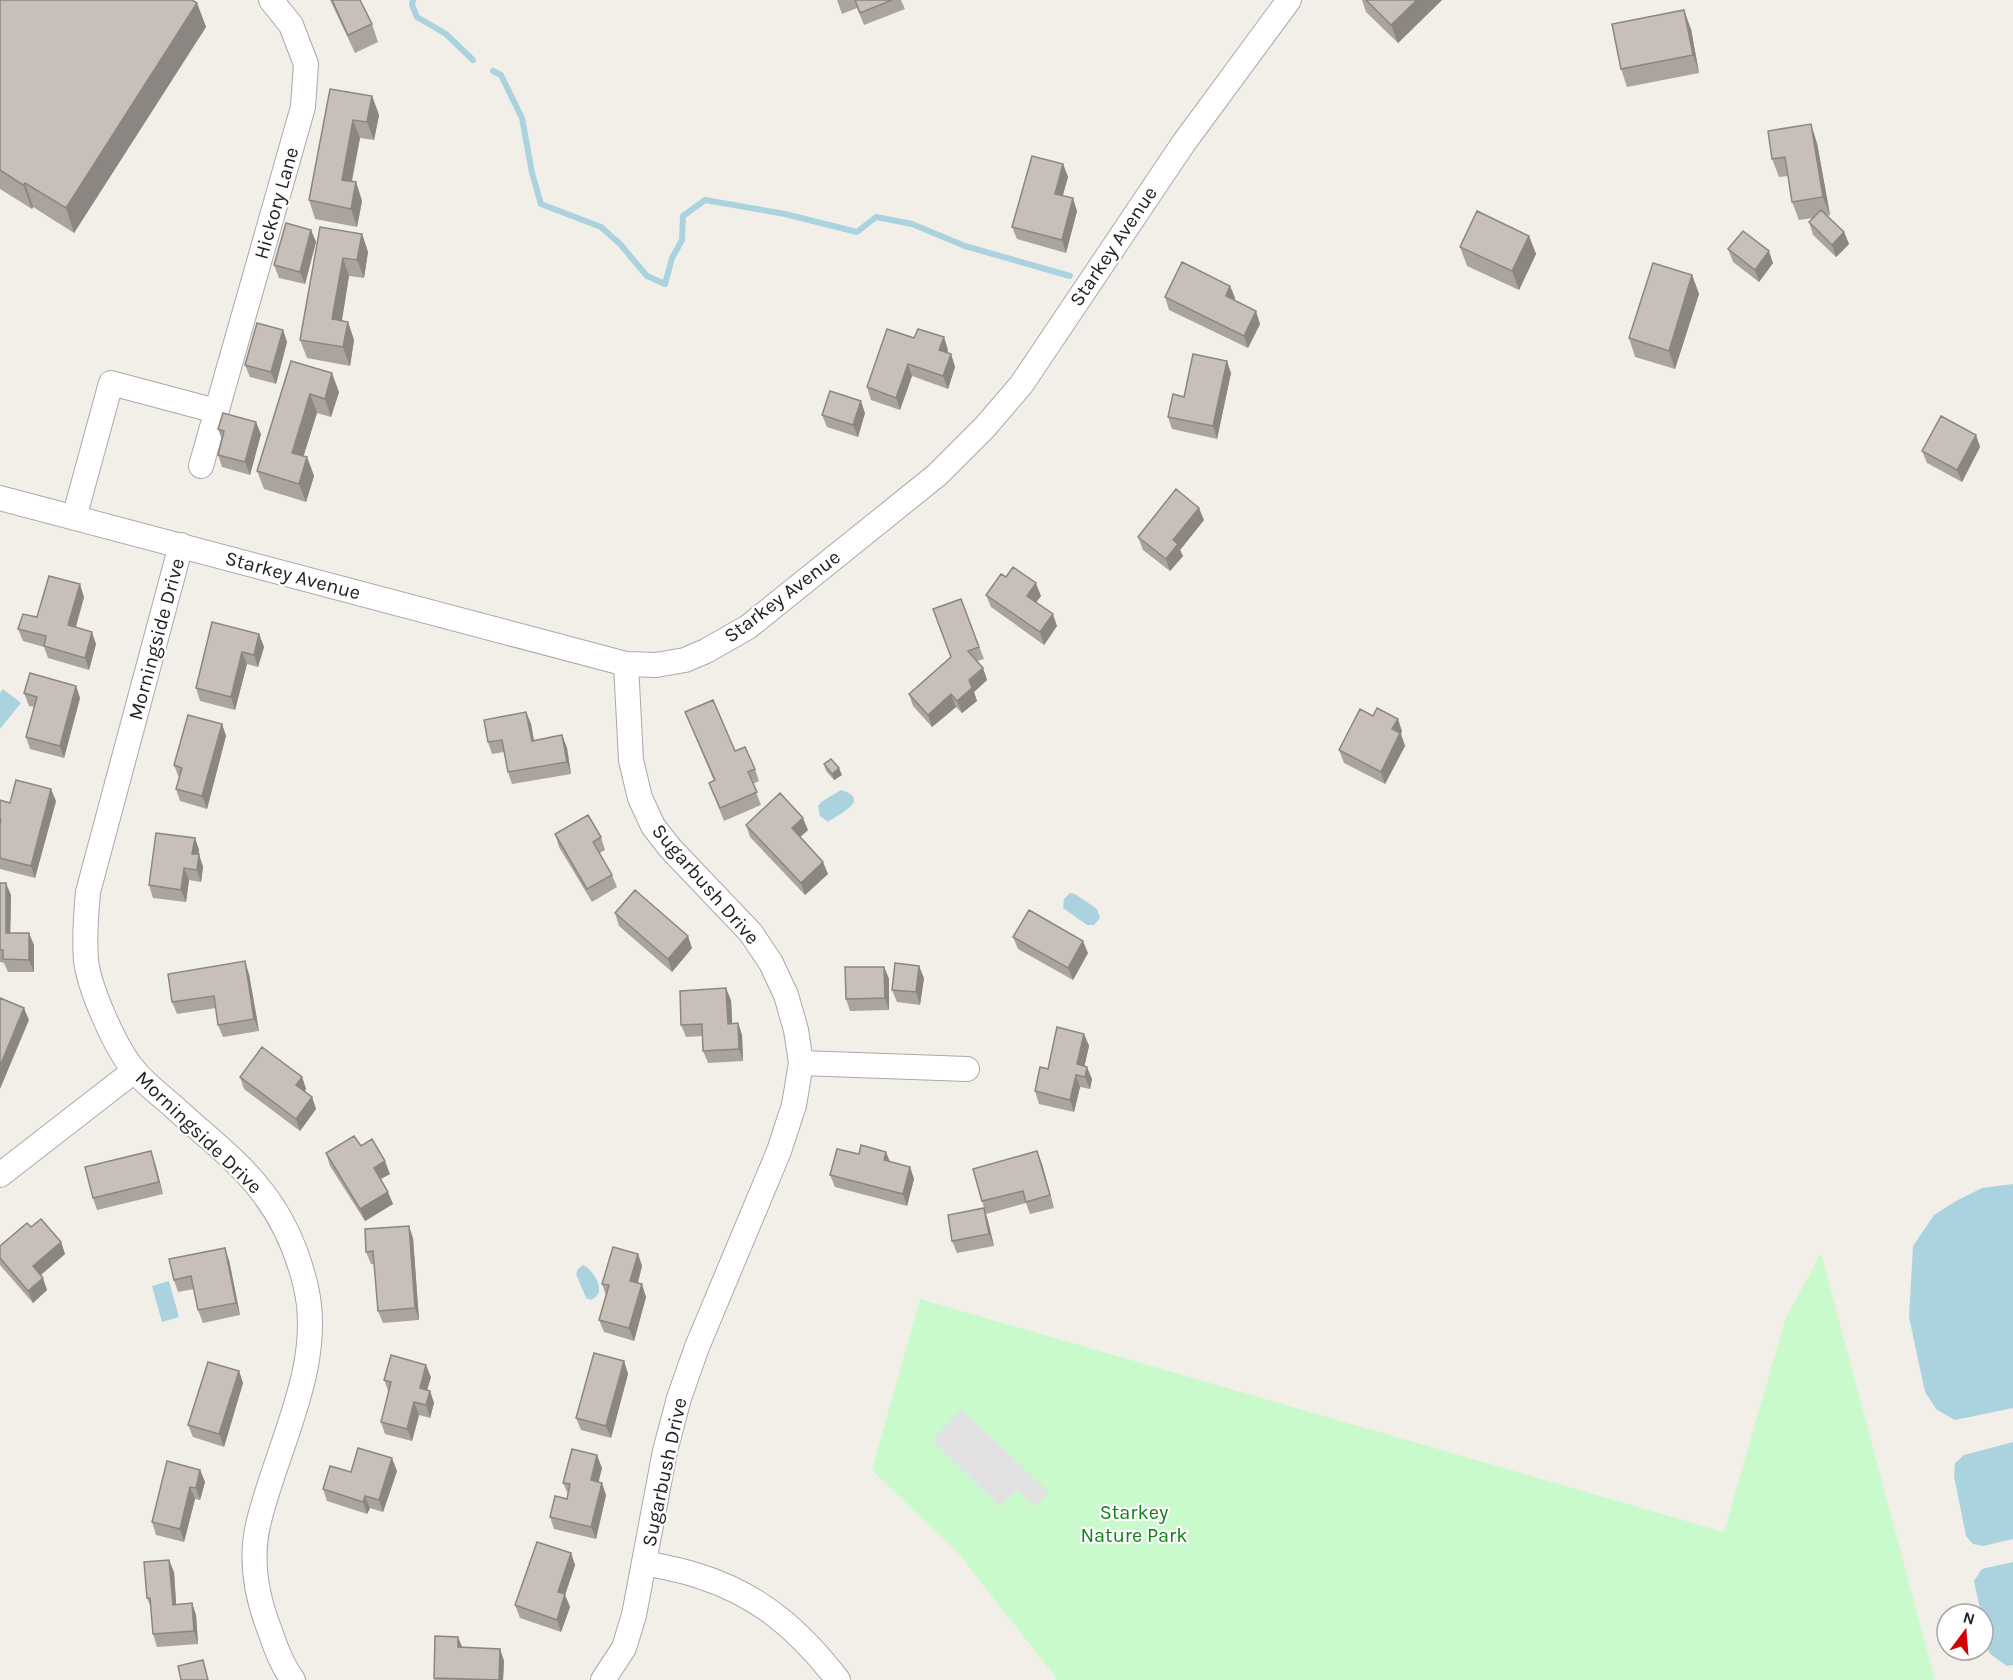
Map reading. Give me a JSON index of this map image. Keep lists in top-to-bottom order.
{
  "streets": {
    "street": [
      "Hickory Lane",
      "Starkey Avenue",
      "Morningside Drive",
      "Sugarbush Drive"
    ]
  },
  "crossings": [
    ["Starkey Avenue", "Morningside Drive"],
    ["Starkey Avenue", "Sugarbush Drive"]
  ],
  "parks": ["Starkey Nature Park"],
  "north": "top"
}
